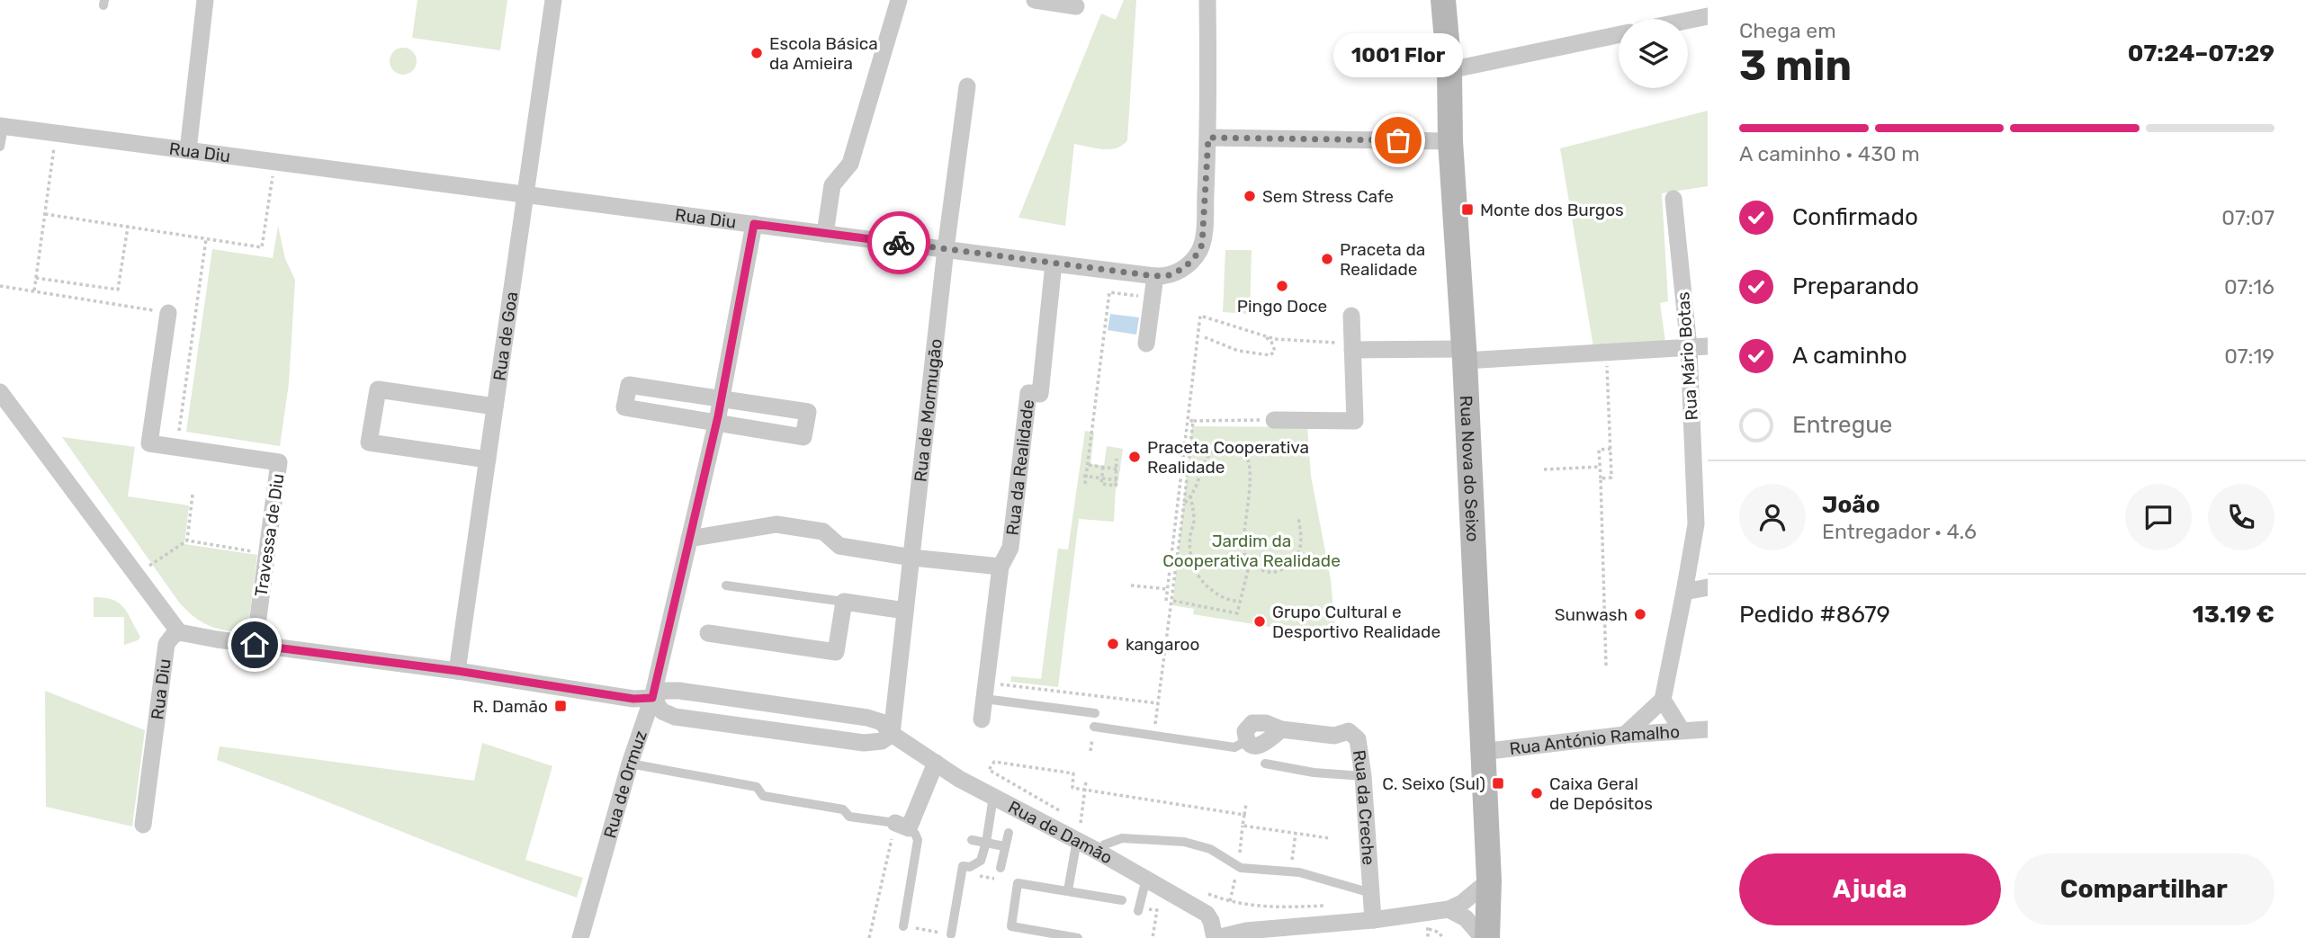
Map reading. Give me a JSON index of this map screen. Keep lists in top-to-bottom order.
{
  "streets": {
    "main road": ["Rua Nova do Seixo"],
    "street": [
      "Rua Diu",
      "Rua de Goa",
      "Rua Mário Botas",
      "Rua de Mormugão",
      "Rua da Realidade",
      "Travessa de Diu",
      "Rua António Ramalho",
      "Rua de Ormuz",
      "Rua da Creche",
      "Rua de Damão"
    ]
  },
  "crossings": [
    ["Rua Diu", "Rua de Goa"],
    ["Rua Diu", "Rua de Mormugão"],
    ["Rua Diu", "Rua da Realidade"],
    ["Rua Diu", "Rua de Ormuz"],
    ["Rua Diu", "Rua de Damão"],
    ["Rua de Goa", "Rua de Damão"],
    ["Rua de Mormugão", "Rua de Damão"],
    ["Rua Nova do Seixo", "Rua António Ramalho"],
    ["Travessa de Diu", "Rua de Damão"],
    ["Rua de Ormuz", "Rua de Damão"]
  ],
  "parks": ["Jardim da Cooperativa Realidade"],
  "places": {
    "other": [
      "Escola Básica da Amieira",
      "1001 Flor",
      "Sem Stress Cafe",
      "Praceta da Realidade",
      "Pingo Doce",
      "Praceta Cooperativa Realidade",
      "Sunwash",
      "Grupo Cultural e Desportivo Realidade",
      "kangaroo",
      "Caixa Geral de Depósitos"
    ],
    "transit": ["Monte dos Burgos", "R. Damão", "C. Seixo (Sul)"]
  },
  "page": {
    "heading": ["3 min", "Chega em", "07:24–07:29"],
    "panel": [
      "João",
      "Entregador · 4.6",
      "Pedido #8679",
      "13.19 €"
    ],
    "bubble": "1001 Flor",
    "bar": "A caminho · 430 m",
    "list": [
      ["Confirmado", "07:07"],
      ["Preparando", "07:16"],
      ["A caminho", "07:19"],
      "Entregue"
    ],
    "buttons": ["Ajuda", "Compartilhar"]
  }
}
